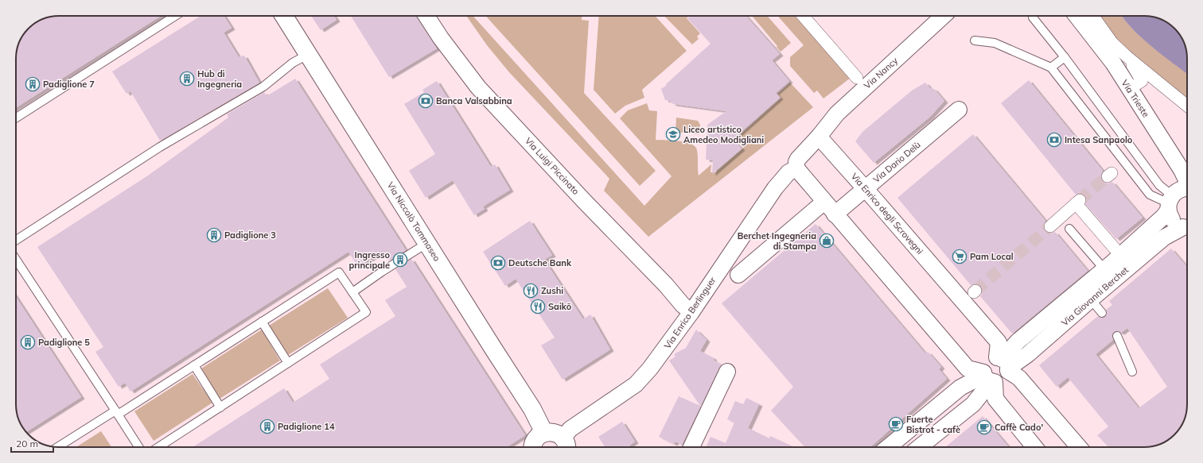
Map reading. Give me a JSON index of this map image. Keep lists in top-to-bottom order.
{
  "streets": {
    "street": [
      "Via Nancy",
      "Via Trieste",
      "Via Dario Delù",
      "Via Luigi Piccinato",
      "Via Enrico degli Scrovegni",
      "Via Niccolò Tommaseo",
      "Via Giovanni Berchet",
      "Via Enrico Berlinguer"
    ]
  },
  "crossings": [
    ["Via Nancy", "Via Enrico degli Scrovegni"],
    ["Via Trieste", "Via Giovanni Berchet"],
    ["Via Dario Delù", "Via Enrico degli Scrovegni"],
    ["Via Luigi Piccinato", "Via Enrico Berlinguer"],
    ["Via Enrico degli Scrovegni", "Via Giovanni Berchet"]
  ],
  "places": {
    "building": [
      "Hub di Ingegneria",
      "Padiglione 7",
      "Padiglione 3",
      "Ingresso principale",
      "Padiglione 5",
      "Padiglione 14"
    ],
    "bank": ["Banca Valsabbina", "Intesa Sanpaolo", "Deutsche Bank"],
    "school or university": ["Liceo artistico Amedeo Modigliani"],
    "shop": ["Berchet Ingegneria di Stampa"],
    "supermarket": ["Pam Local"],
    "restaurant": ["Zushi", "Saikō"],
    "cafe": ["Fuerte Bistrot - cafè", "Caffè Cado'"]
  },
  "scale_bar": "20 m"
}
